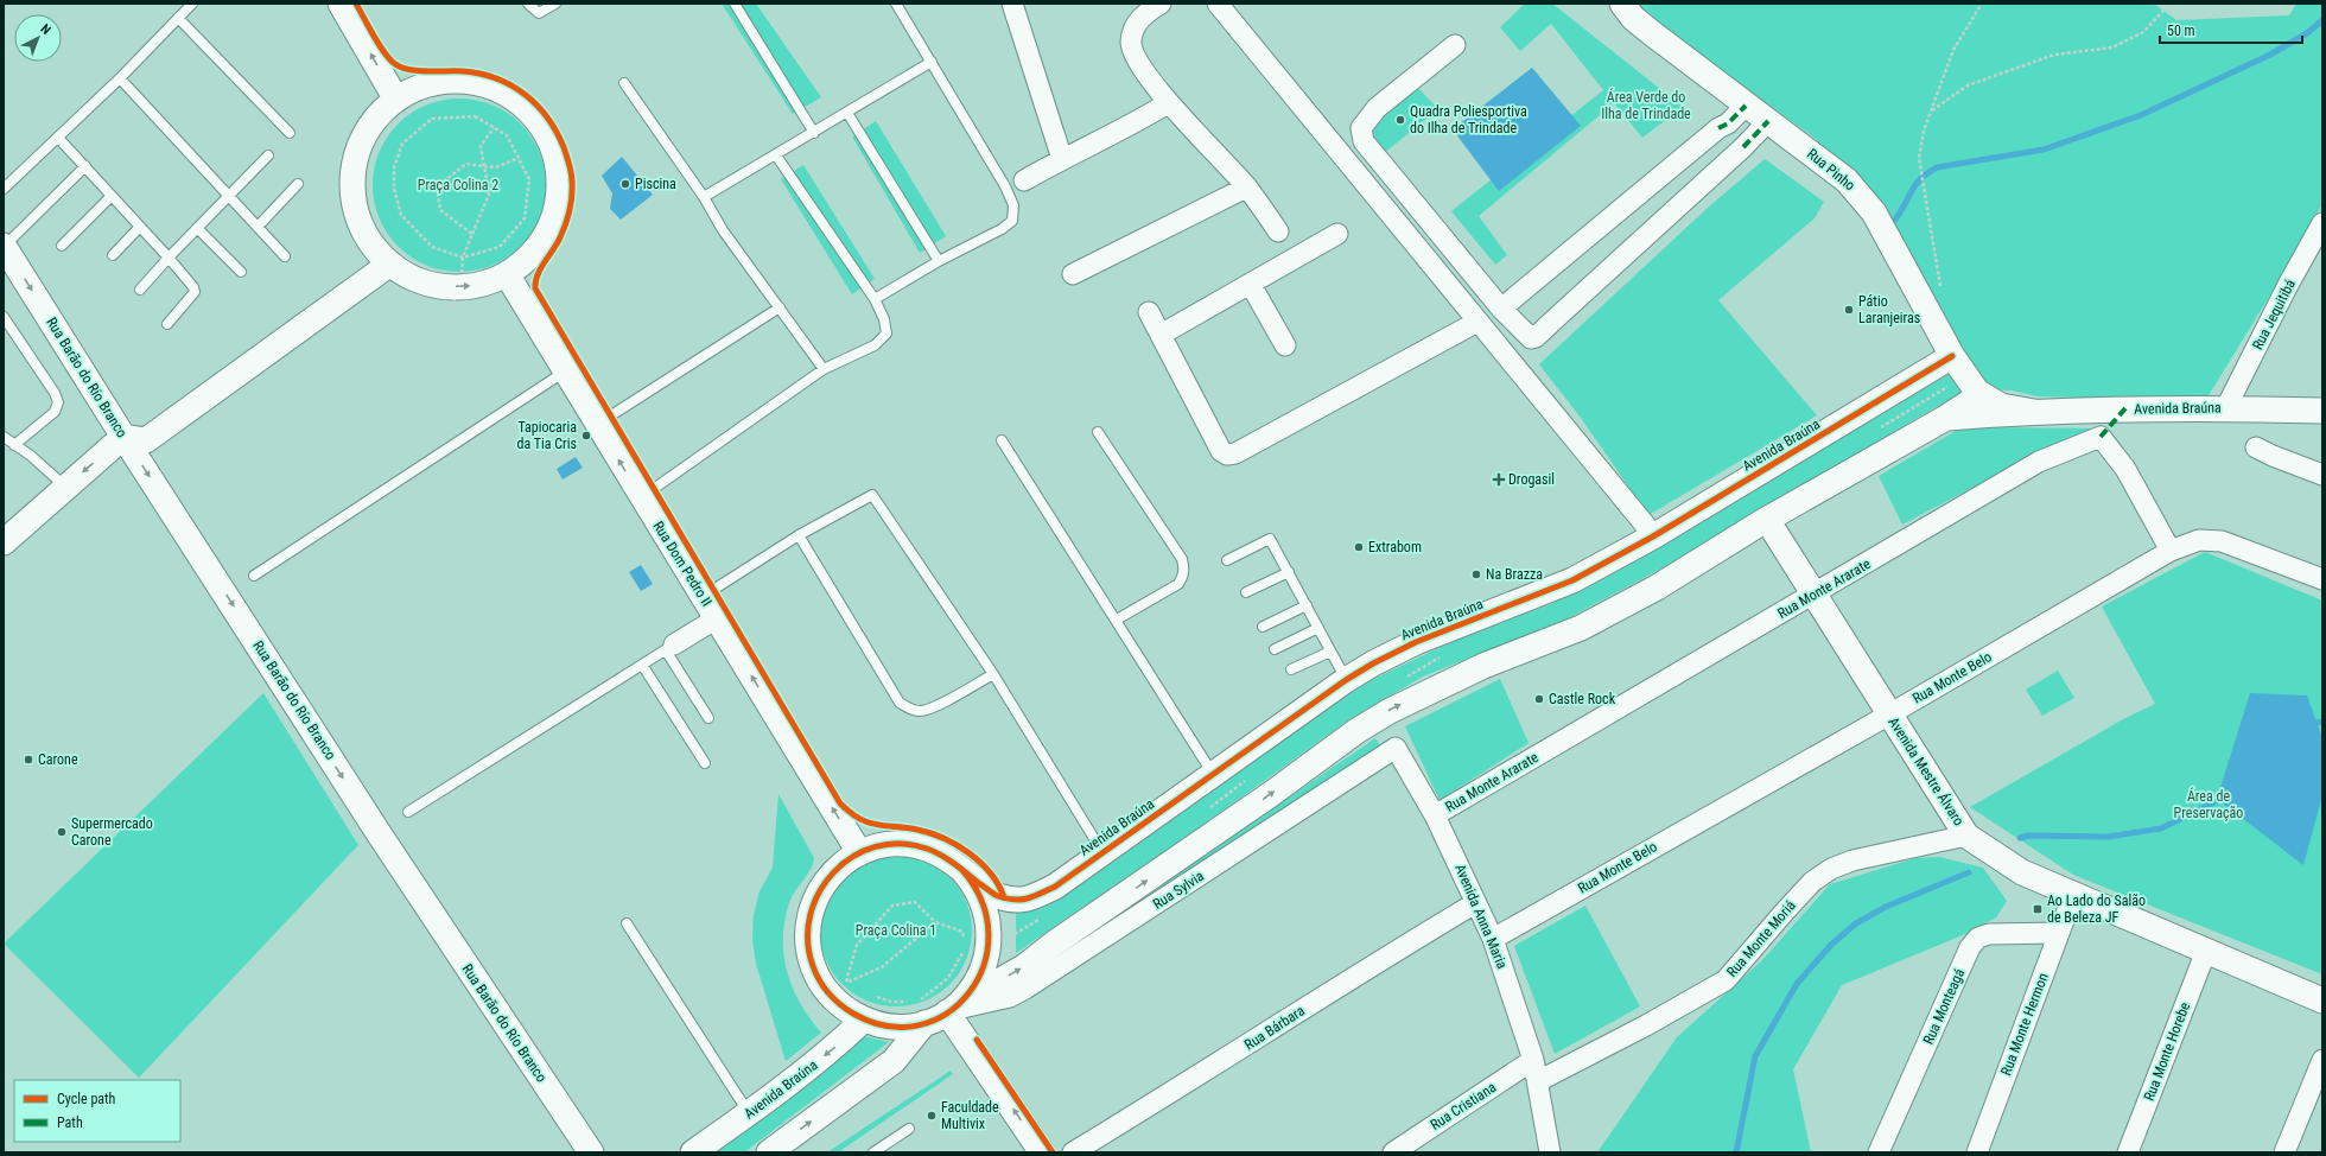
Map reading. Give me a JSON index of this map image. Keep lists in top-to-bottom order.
{
  "streets": {
    "street": [
      "Rua Pinho",
      "Rua Jequitibá",
      "Rua Barão do Río Branco",
      "Avenida Braúna",
      "Rua Dom Pedro II",
      "Rua Monte Ararate",
      "Rua Monte Belo",
      "Avenida Mestre Álvaro",
      "Rua Sylvia",
      "Avenida Anna Maria",
      "Rua Monte Moriá",
      "Rua Monteagá",
      "Rua Monte Hermon",
      "Rua Bárbara",
      "Rua Monte Horebe",
      "Rua Cristiana"
    ]
  },
  "crossings": [
    ["Rua Pinho", "Avenida Braúna"],
    ["Rua Jequitibá", "Avenida Braúna"],
    ["Avenida Braúna", "Avenida Mestre Álvaro"],
    ["Avenida Braúna", "Rua Sylvia"],
    ["Rua Monte Ararate", "Rua Monte Belo"],
    ["Rua Monte Ararate", "Avenida Mestre Álvaro"],
    ["Rua Monte Ararate", "Avenida Anna Maria"],
    ["Rua Monte Belo", "Avenida Mestre Álvaro"],
    ["Rua Monte Belo", "Avenida Anna Maria"],
    ["Avenida Mestre Álvaro", "Rua Monte Moriá"],
    ["Avenida Mestre Álvaro", "Rua Monte Hermon"],
    ["Avenida Mestre Álvaro", "Rua Monte Horebe"],
    ["Rua Sylvia", "Avenida Anna Maria"],
    ["Avenida Anna Maria", "Rua Monte Moriá"],
    ["Avenida Anna Maria", "Rua Bárbara"],
    ["Avenida Anna Maria", "Rua Cristiana"],
    ["Rua Monteagá", "Rua Monte Hermon"]
  ],
  "one_way": ["Rua Barão do Río Branco", "Rua Dom Pedro II"],
  "parks": [
    "Área Verde do Ilha de Trindade",
    "Praça Colina 2",
    "Área de Preservação",
    "Praça Colina 1"
  ],
  "places": {
    "other": [
      "Quadra Poliesportiva do Ilha de Trindade",
      "Piscina",
      "Pátio Laranjeiras",
      "Tapiocaria da Tia Cris",
      "Extrabom",
      "Na Brazza",
      "Castle Rock",
      "Carone",
      "Supermercado Carone",
      "Faculdade Multivix"
    ],
    "health": ["Drogasil"],
    "transit": ["Ao Lado do Salão de Beleza JF"]
  },
  "legend": ["Cycle path", "Path"],
  "scale_bar": "50 m",
  "north": "top right"
}
